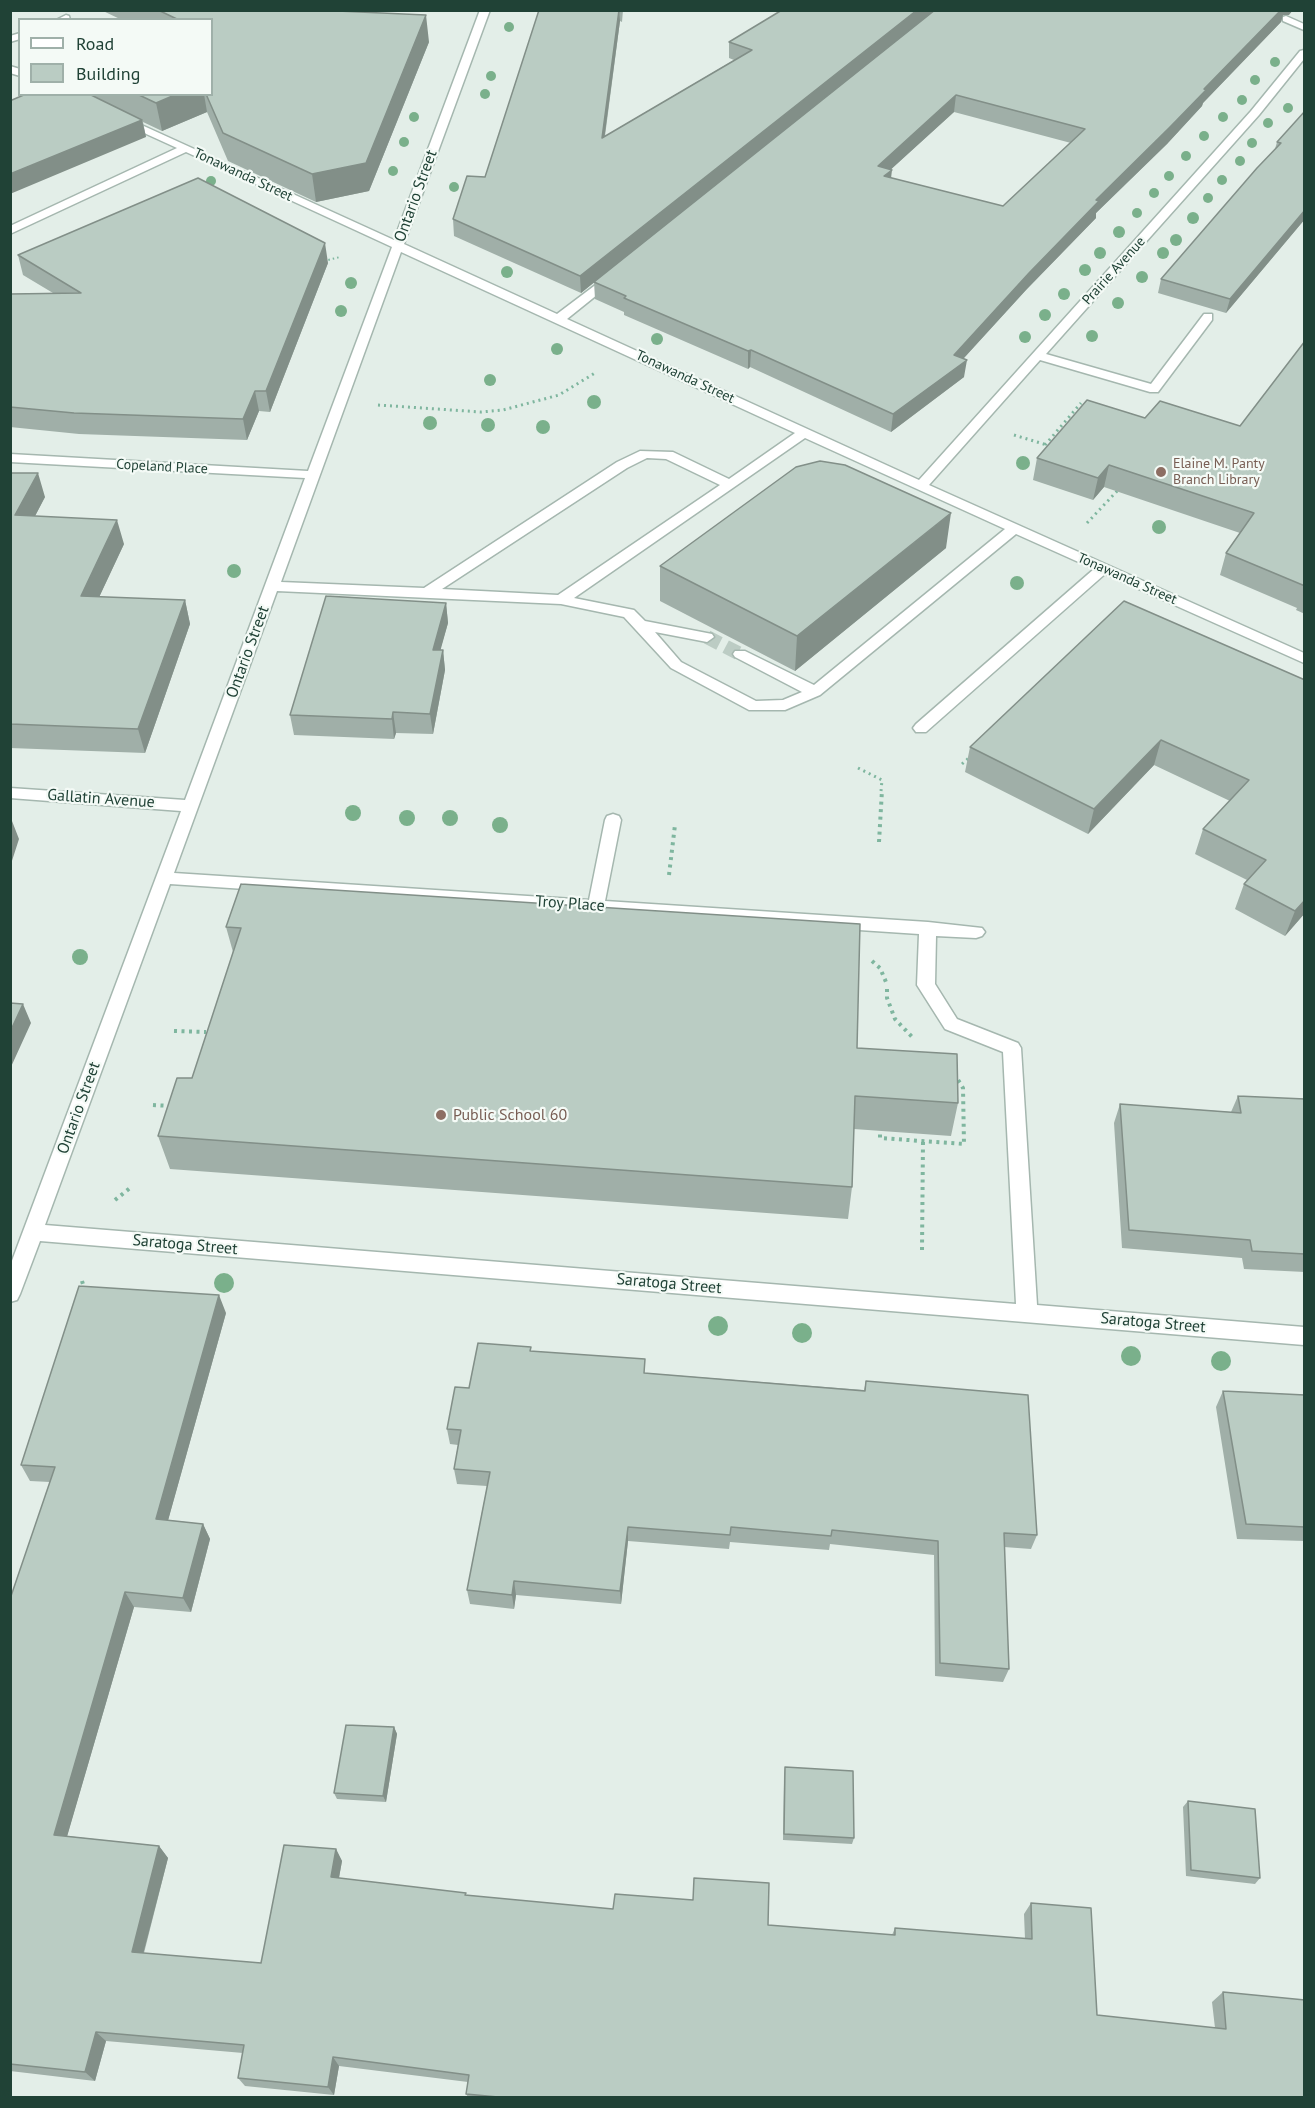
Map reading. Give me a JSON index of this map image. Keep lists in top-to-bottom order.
{
  "streets": {
    "street": [
      "Tonawanda Street",
      "Ontario Street",
      "Prairie Avenue",
      "Copeland Place",
      "Gallatin Avenue",
      "Troy Place",
      "Saratoga Street"
    ]
  },
  "crossings": [
    ["Tonawanda Street", "Ontario Street"],
    ["Tonawanda Street", "Prairie Avenue"],
    ["Ontario Street", "Copeland Place"],
    ["Ontario Street", "Gallatin Avenue"],
    ["Ontario Street", "Troy Place"],
    ["Ontario Street", "Saratoga Street"]
  ],
  "places": ["Elaine M. Panty Branch Library", "Public School 60"],
  "legend": ["Road", "Building"]
}
